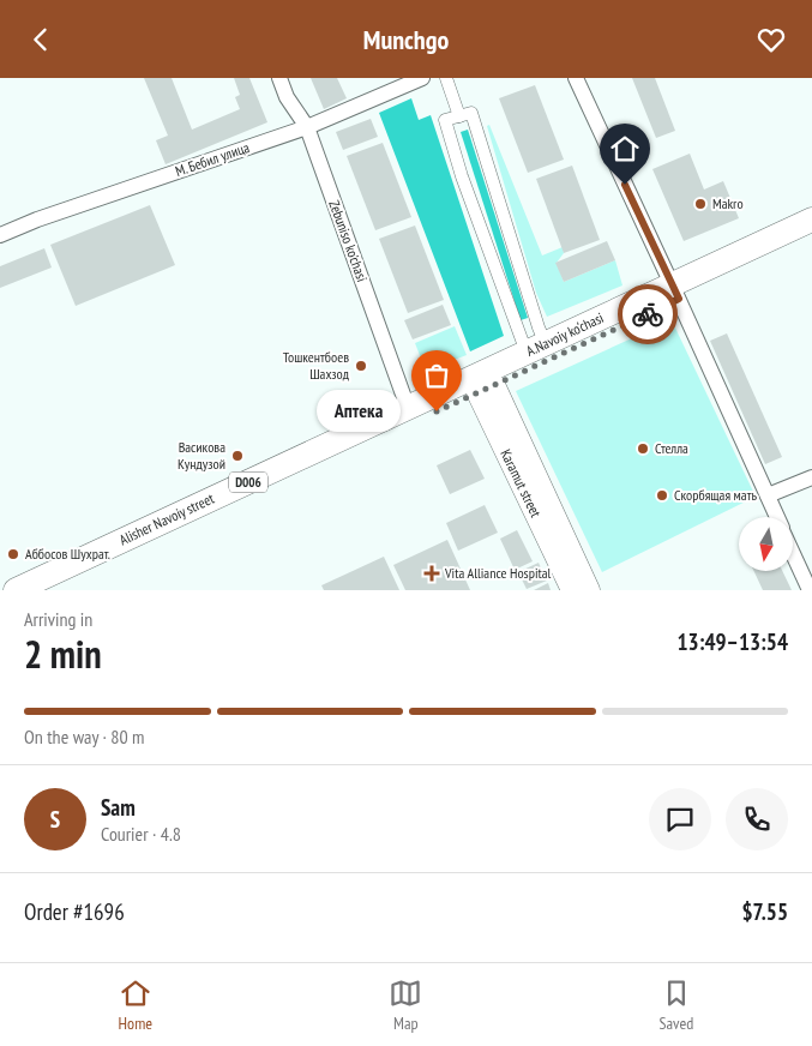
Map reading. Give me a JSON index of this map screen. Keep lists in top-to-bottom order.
{
  "streets": {
    "main road": [
      "A.Navoiy ko‘chasi",
      "D006",
      "Karamut street",
      "Alisher Navoiy street"
    ],
    "street": ["М. Бебил улица", "Zebuniso ko'chasi"]
  },
  "crossings": [
    ["М. Бебил улица", "Zebuniso ko'chasi"],
    ["Zebuniso ko'chasi", "Alisher Navoiy street"],
    ["A.Navoiy ko‘chasi", "Karamut street"],
    ["A.Navoiy ko‘chasi", "Alisher Navoiy street"],
    ["Karamut street", "Alisher Navoiy street"]
  ],
  "places": {
    "other": [
      "Makro",
      "Тошкентбоев Шахзод",
      "Аптека",
      "Стелла",
      "Васикова Кундузой",
      "Скорбящая мать",
      "Аббосов Шухрат."
    ],
    "health": ["Vita Alliance Hospital"]
  },
  "north": "bottom",
  "page": {
    "header": "Munchgo",
    "bubble": "Аптека",
    "heading": ["2 min", "Arriving in", "13:49–13:54"],
    "panel": [
      "Sam",
      "Courier · 4.8",
      "Order #1696",
      "$7.55"
    ],
    "bar": "On the way · 80 m",
    "round": "S",
    "tabs": ["Home", "Map", "Saved"]
  }
}
